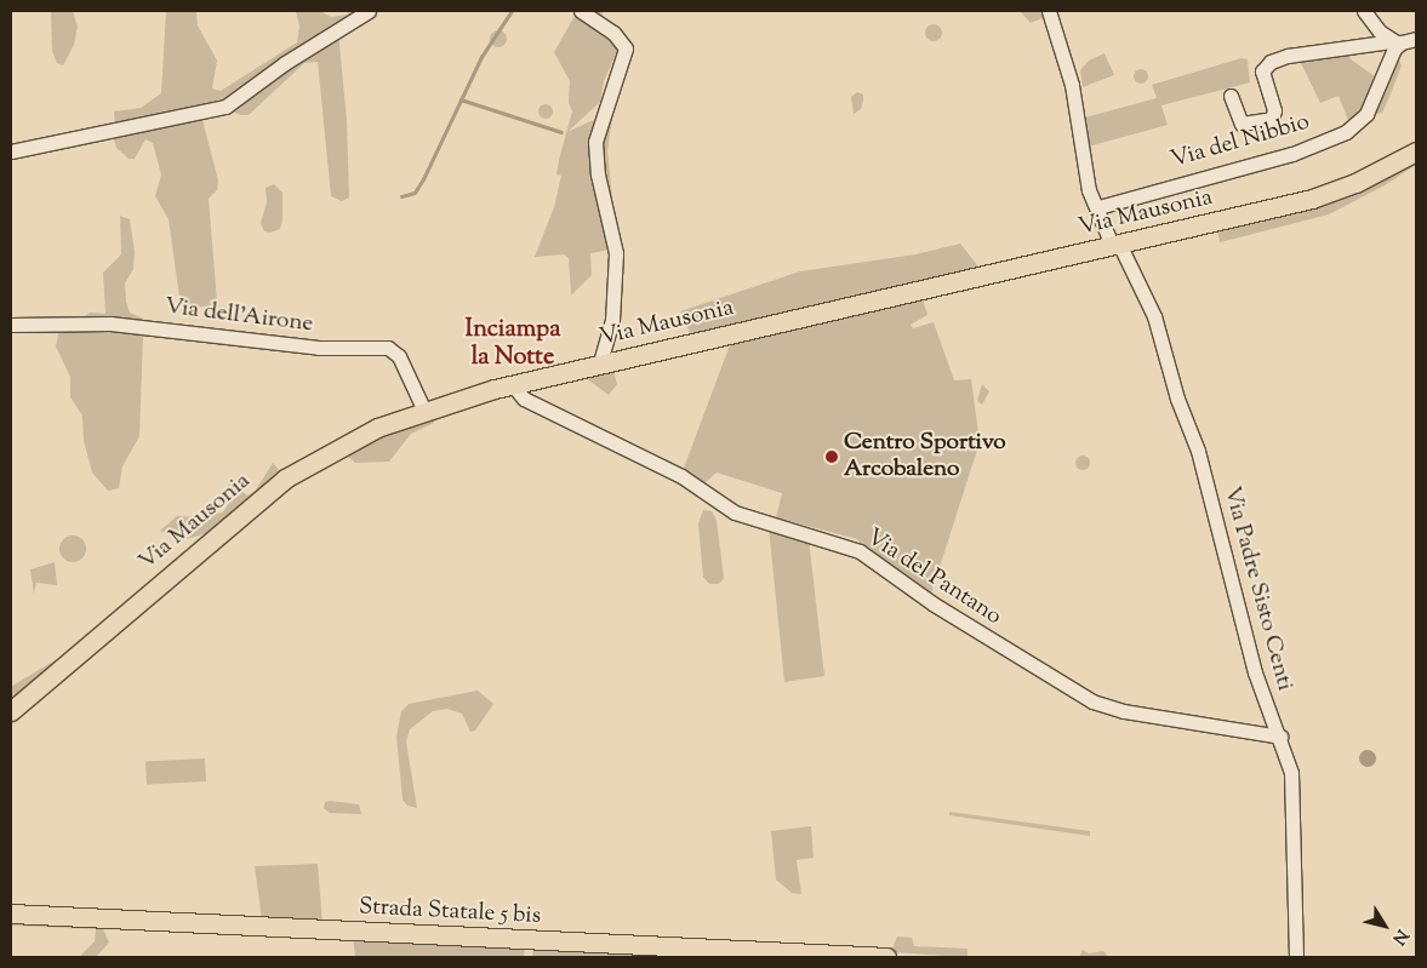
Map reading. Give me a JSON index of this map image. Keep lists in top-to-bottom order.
{
  "streets": {
    "main road": ["Via Mausonia", "Strada Statale 5 bis"],
    "street": [
      "Via del Nibbio",
      "Via dell'Airone",
      "Via del Pantano",
      "Via Padre Sisto Centi"
    ]
  },
  "crossings": [
    ["Via del Nibbio", "Via Padre Sisto Centi"],
    ["Via Mausonia", "Via dell'Airone"],
    ["Via Mausonia", "Via del Pantano"],
    ["Via Mausonia", "Via Padre Sisto Centi"],
    ["Via del Pantano", "Via Padre Sisto Centi"]
  ],
  "districts": ["Inciampa la Notte"],
  "places": ["Centro Sportivo Arcobaleno"],
  "north": "bottom right"
}
